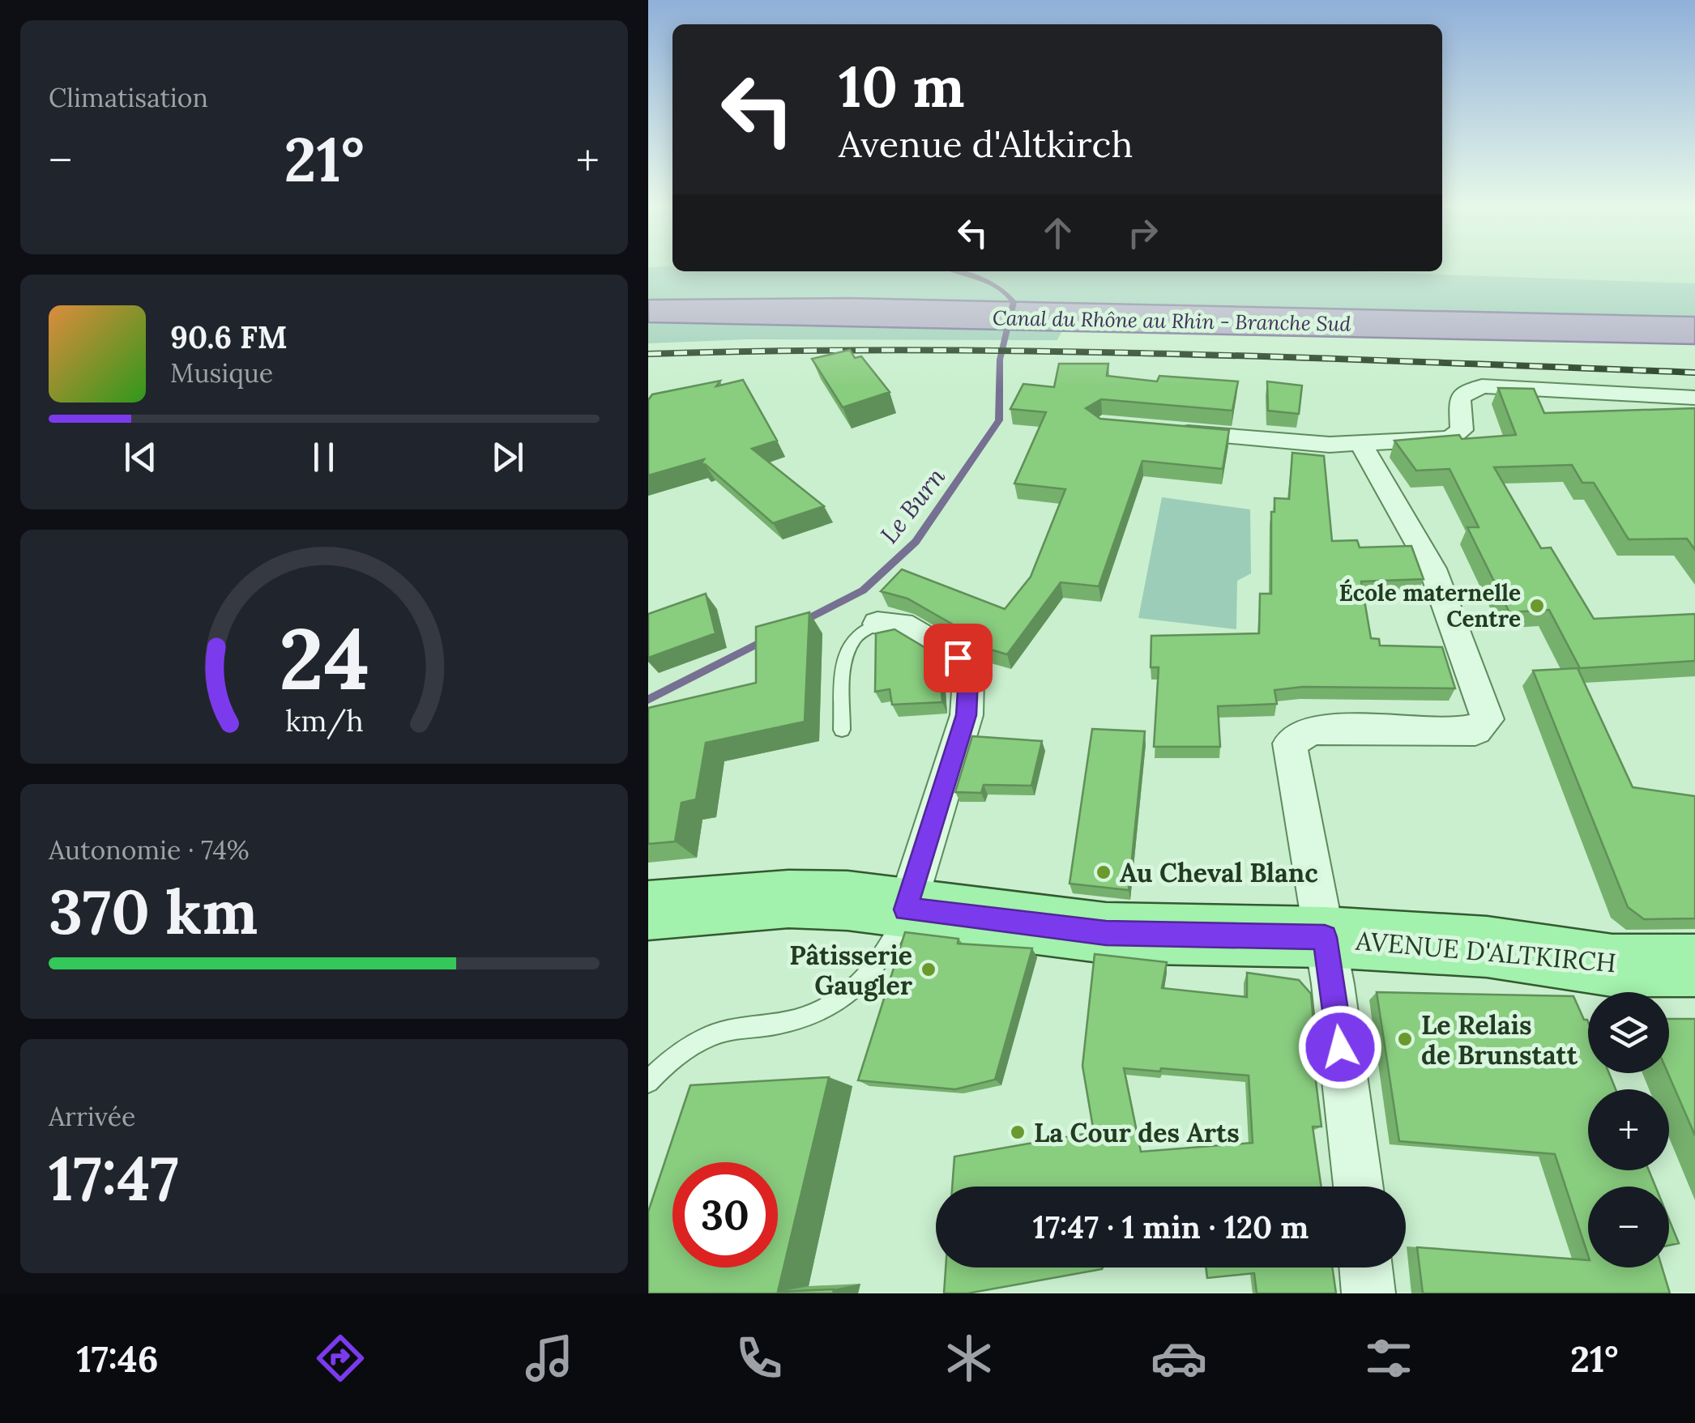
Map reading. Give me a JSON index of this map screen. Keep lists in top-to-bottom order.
{
  "streets": {
    "main road": ["AVENUE D'ALTKIRCH"]
  },
  "water": ["Canal du Rhône au Rhin - Branche Sud", "Le Burn"],
  "places": [
    "École maternelle Centre",
    "Au Cheval Blanc",
    "Pâtisserie Gaugler",
    "Le Relais de Brunstatt",
    "La Cour des Arts"
  ],
  "page": {
    "tile": [
      "Climatisation",
      ["Autonomie · 74%", "370 km"],
      ["Arrivée", "17:47"]
    ],
    "turn": ["10 m", "Avenue d'Altkirch"],
    "heat": ["−", "21°", "+"],
    "song": ["90.6 FM", "Musique"],
    "map_buttons": ["+", "−"],
    "limit": "30",
    "trip": "17:47 · 1 min · 120 m",
    "tabs": ["17:46", "21°"],
    "gauge": ["24", "km/h"]
  }
}
